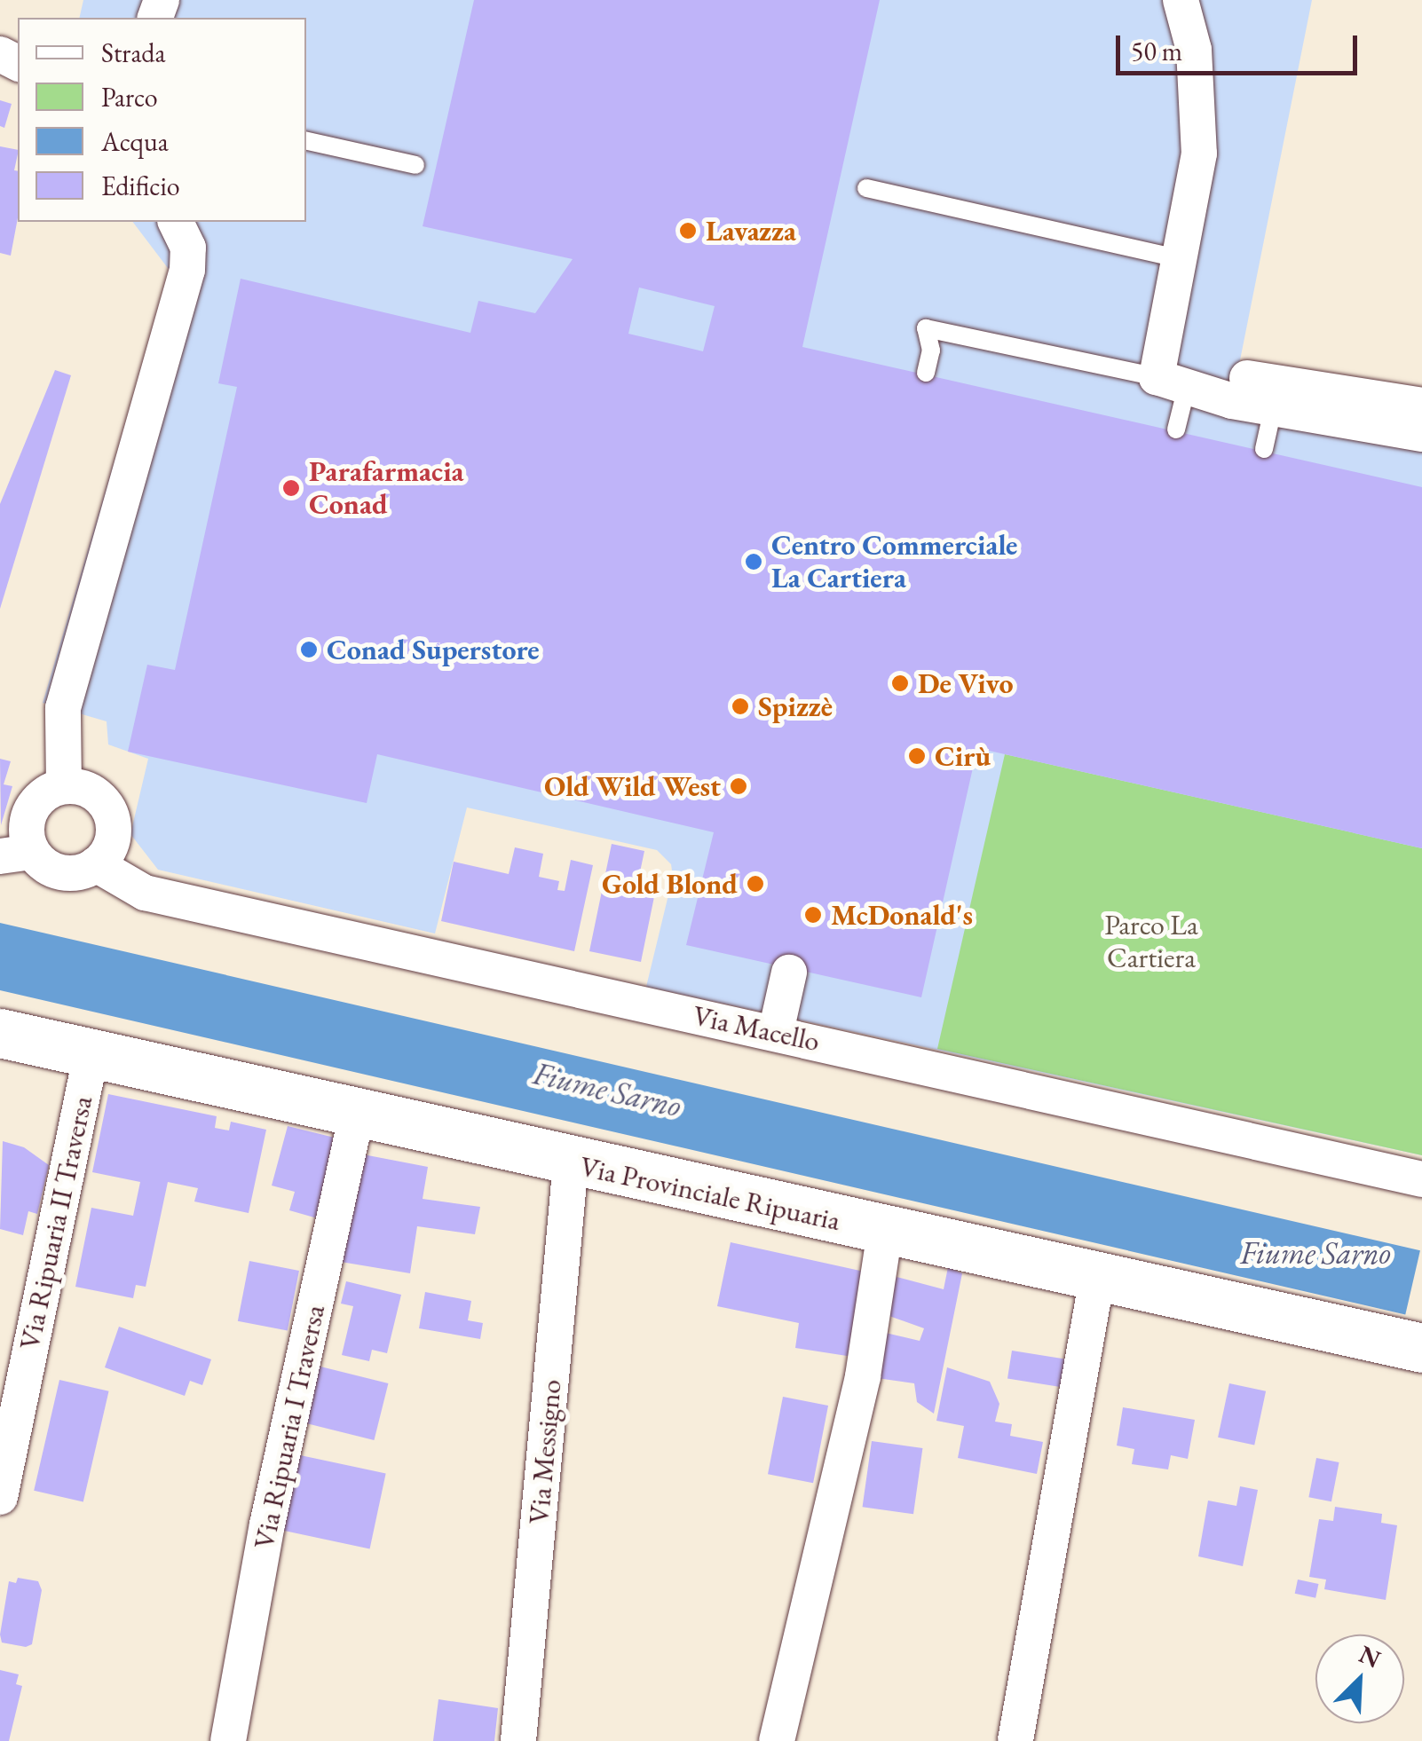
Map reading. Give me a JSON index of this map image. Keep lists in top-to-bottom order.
{
  "streets": {
    "main road": ["Via Provinciale Ripuaria"],
    "street": [
      "Via Macello",
      "Via Ripuaria II Traversa",
      "Via Ripuaria I Traversa",
      "Via Messigno"
    ]
  },
  "crossings": [
    ["Via Provinciale Ripuaria", "Via Ripuaria II Traversa"],
    ["Via Provinciale Ripuaria", "Via Ripuaria I Traversa"],
    ["Via Provinciale Ripuaria", "Via Messigno"]
  ],
  "water": ["Fiume Sarno"],
  "parks": ["Parco La Cartiera"],
  "places": [
    "Lavazza",
    "Parafarmacia Conad",
    "Centro Commerciale La Cartiera",
    "Conad Superstore",
    "De Vivo",
    "Spizzè",
    "Cirù",
    "Old Wild West",
    "Gold Blond",
    "McDonald's"
  ],
  "legend": [
    "Strada",
    "Parco",
    "Acqua",
    "Edificio"
  ],
  "scale_bar": "50 m",
  "north": "top right"
}
